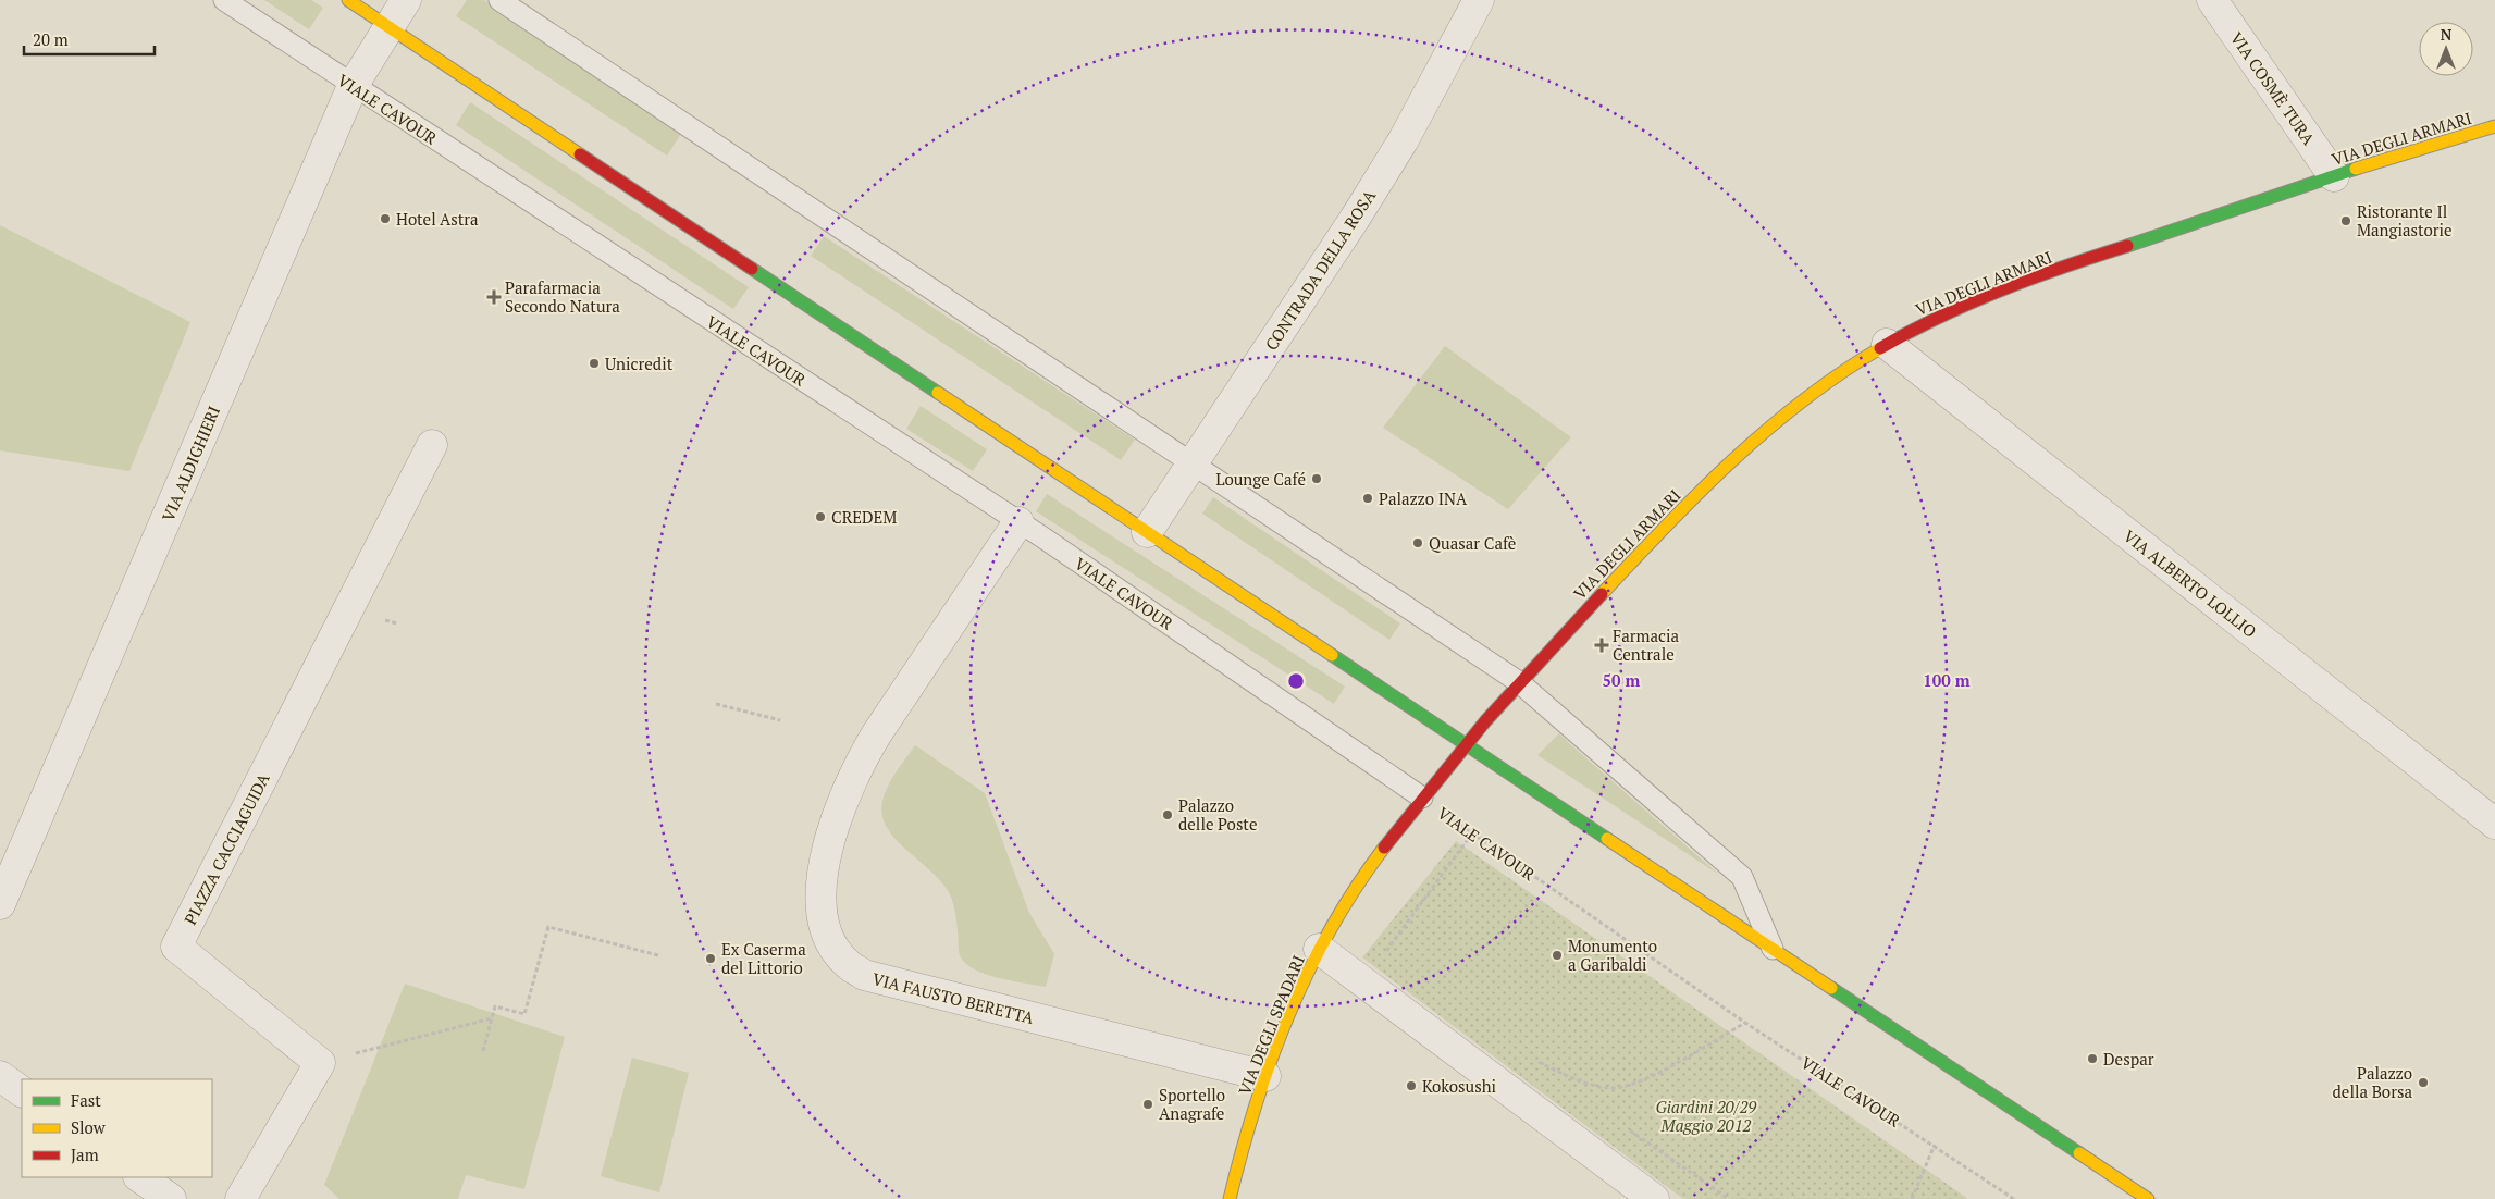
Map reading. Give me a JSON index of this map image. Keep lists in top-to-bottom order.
{
  "streets": {
    "street": [
      "VIA COSMÈ TURA",
      "VIA DEGLI ARMARI",
      "CONTRADA DELLA ROSA",
      "VIA ALDIGHIERI",
      "VIA ALBERTO LOLLIO",
      "PIAZZA CACCIAGUIDA",
      "VIA FAUSTO BERETTA",
      "VIA DEGLI SPADARI"
    ],
    "lane": ["VIALE CAVOUR"]
  },
  "crossings": [
    ["VIA COSMÈ TURA", "VIA DEGLI ARMARI"],
    ["VIALE CAVOUR", "VIA ALDIGHIERI"],
    ["VIALE CAVOUR", "VIA FAUSTO BERETTA"],
    ["VIALE CAVOUR", "VIA DEGLI SPADARI"],
    ["VIA DEGLI ARMARI", "VIA ALBERTO LOLLIO"],
    ["VIA DEGLI ARMARI", "VIA DEGLI SPADARI"],
    ["VIA FAUSTO BERETTA", "VIA DEGLI SPADARI"]
  ],
  "parks": ["Giardini 20/29 Maggio 2012"],
  "places": {
    "other": [
      "Hotel Astra",
      "Ristorante Il Mangiastorie",
      "Unicredit",
      "Lounge Café",
      "Palazzo INA",
      "CREDEM",
      "Quasar Cafè",
      "Palazzo delle Poste",
      "Monumento a Garibaldi",
      "Ex Caserma del Littorio",
      "Despar",
      "Palazzo della Borsa",
      "Kokosushi",
      "Sportello Anagrafe"
    ],
    "health": ["Parafarmacia Secondo Natura", "Farmacia Centrale"]
  },
  "legend": ["Fast", "Slow", "Jam"],
  "scale_bar": "20 m",
  "north": "top",
  "rings": ["50 m", "100 m"]
}
